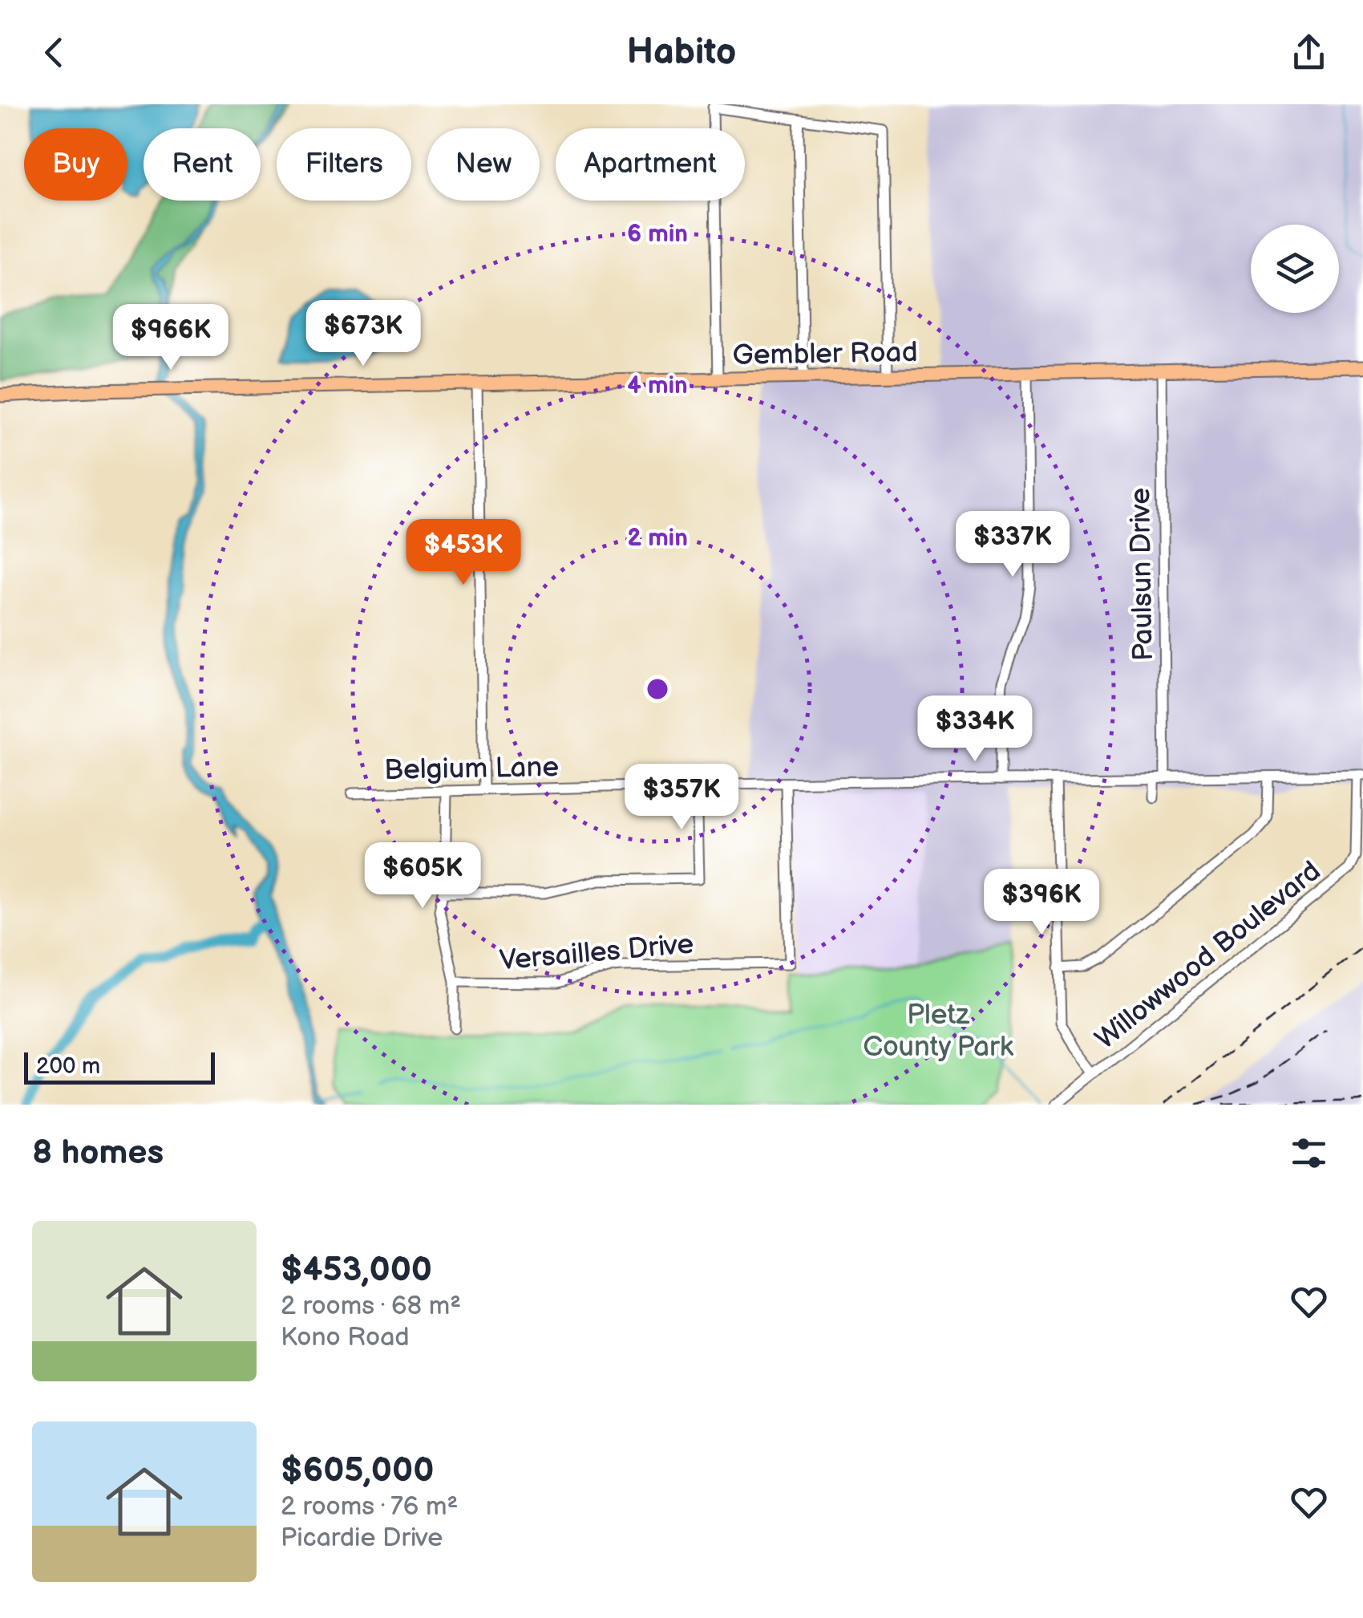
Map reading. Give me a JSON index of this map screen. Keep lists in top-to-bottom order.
{
  "streets": {
    "main road": ["Gembler Road"],
    "street": [
      "Paulsun Drive",
      "Belgium Lane",
      "Versailles Drive",
      "Willowwood Boulevard"
    ]
  },
  "crossings": [
    ["Gembler Road", "Paulsun Drive"],
    ["Paulsun Drive", "Belgium Lane"],
    ["Belgium Lane", "Versailles Drive"],
    ["Belgium Lane", "Willowwood Boulevard"]
  ],
  "parks": ["Pletz County Park"],
  "scale_bar": "200 m",
  "page": {
    "header": "Habito",
    "chip": [
      "Buy",
      "Rent",
      "Filters",
      "New",
      "Apartment"
    ],
    "price": [
      "$673K",
      "$966K",
      "$337K",
      "$453K",
      "$334K",
      "$357K",
      "$605K",
      "$396K"
    ],
    "scale": "200 m",
    "heading": "8 homes",
    "list": [
      {
        "name": "$453,000",
        "note": "2 rooms · 68 m² · Kono Road"
      },
      {
        "name": "$605,000",
        "note": "2 rooms · 76 m² · Picardie Drive"
      }
    ]
  },
  "rings": ["6 min", "4 min", "2 min"]
}
